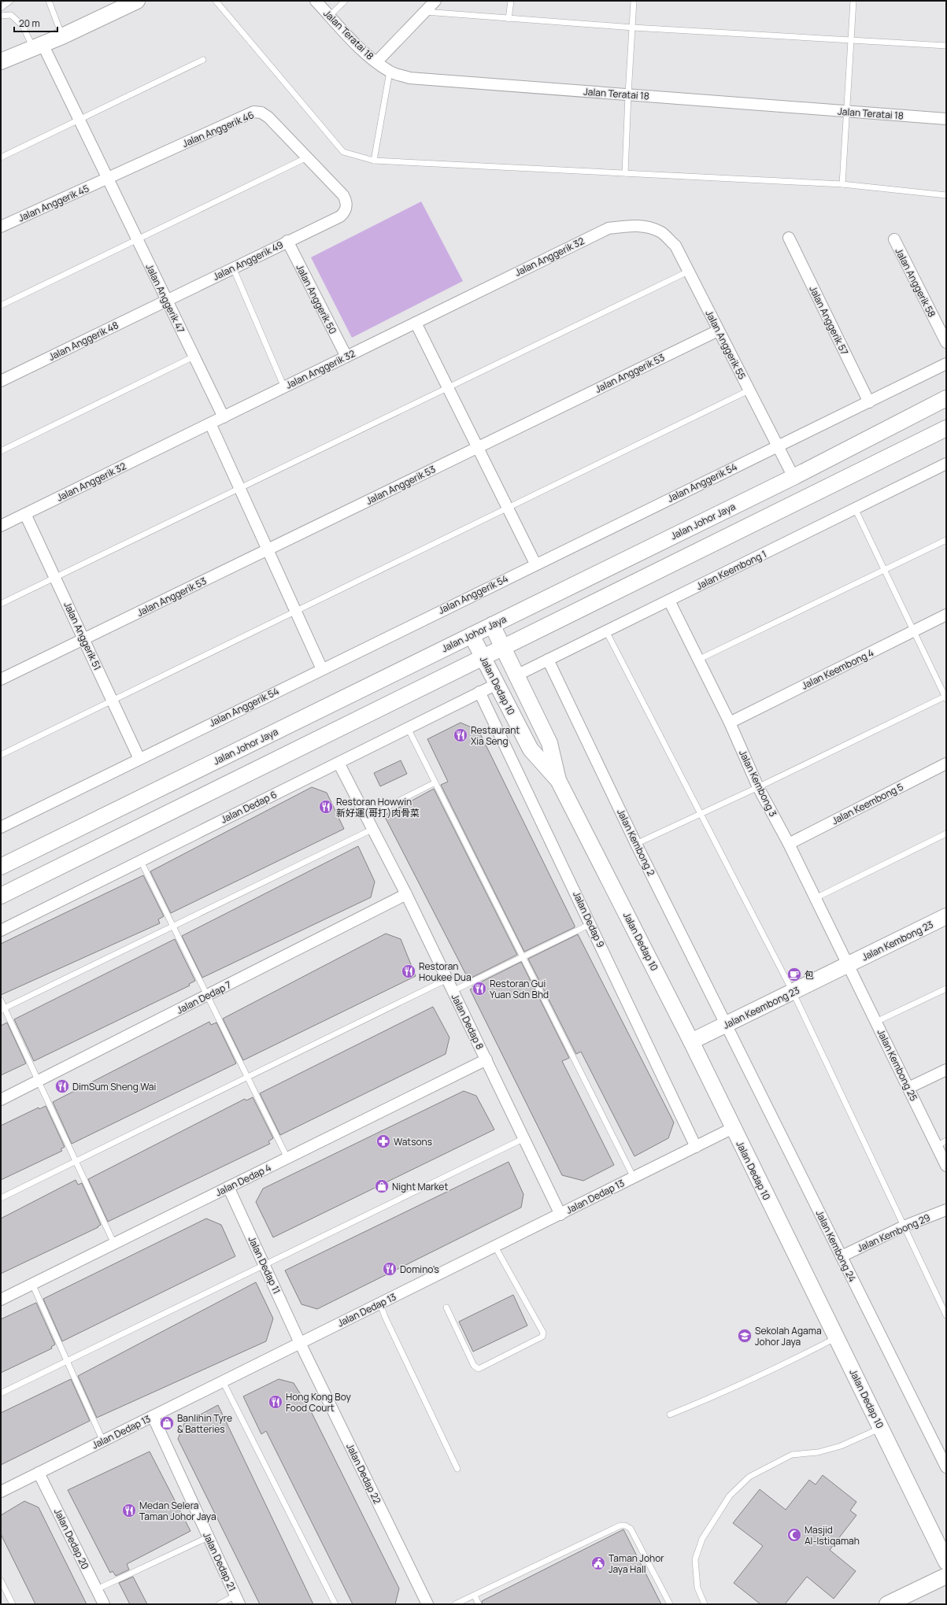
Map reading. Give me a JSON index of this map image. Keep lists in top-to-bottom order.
{
  "streets": {
    "main road": [
      "Jalan Johor Jaya",
      "Jalan Dedap 10",
      "Jalan Kembong 23",
      "Jalan Keembong 23"
    ],
    "street": [
      "Jalan Teratai 18",
      "Jalan Anggerik 46",
      "Jalan Anggerik 45",
      "Jalan Anggerik 32",
      "Jalan Anggerik 49",
      "Jalan Anggerik 58",
      "Jalan Anggerik 47",
      "Jalan Anggerik 50",
      "Jalan Anggerik 57",
      "Jalan Anggerik 48",
      "Jalan Anggerik 55",
      "Jalan Anggerik 53",
      "Jalan Anggerik 54",
      "Jalan Keembong 1",
      "Jalan Anggerik 51",
      "Jalan Keembong 4",
      "Jalan Kembong 3",
      "Jalan Keembong 5",
      "Jalan Dedap 6",
      "Jalan Kembong 2",
      "Jalan Dedap 9",
      "Jalan Dedap 7",
      "Jalan Dedap 8",
      "Jalan Kembong 25",
      "Jalan Dedap 4",
      "Jalan Dedap 13",
      "Jalan Kembong 29",
      "Jalan Kembong 24",
      "Jalan Dedap 11",
      "Jalan Dedap 22",
      "Jalan Dedap 20",
      "Jalan Dedap 21"
    ]
  },
  "crossings": [
    ["Jalan Anggerik 46", "Jalan Anggerik 45"],
    ["Jalan Anggerik 46", "Jalan Anggerik 49"],
    ["Jalan Anggerik 46", "Jalan Anggerik 47"],
    ["Jalan Anggerik 45", "Jalan Anggerik 47"],
    ["Jalan Anggerik 32", "Jalan Anggerik 47"],
    ["Jalan Anggerik 32", "Jalan Anggerik 50"],
    ["Jalan Anggerik 32", "Jalan Anggerik 55"],
    ["Jalan Anggerik 32", "Jalan Anggerik 51"],
    ["Jalan Anggerik 49", "Jalan Anggerik 47"],
    ["Jalan Anggerik 49", "Jalan Anggerik 50"],
    ["Jalan Anggerik 49", "Jalan Anggerik 48"],
    ["Jalan Anggerik 47", "Jalan Anggerik 48"],
    ["Jalan Anggerik 57", "Jalan Anggerik 54"],
    ["Jalan Anggerik 55", "Jalan Anggerik 53"],
    ["Jalan Anggerik 55", "Jalan Anggerik 54"],
    ["Jalan Anggerik 55", "Jalan Johor Jaya"],
    ["Jalan Anggerik 53", "Jalan Anggerik 51"],
    ["Jalan Anggerik 54", "Jalan Anggerik 51"],
    ["Jalan Johor Jaya", "Jalan Dedap 10"],
    ["Jalan Keembong 1", "Jalan Dedap 10"],
    ["Jalan Keembong 1", "Jalan Kembong 3"],
    ["Jalan Keembong 1", "Jalan Kembong 2"],
    ["Jalan Keembong 4", "Jalan Kembong 3"],
    ["Jalan Dedap 10", "Jalan Dedap 6"],
    ["Jalan Dedap 10", "Jalan Keembong 23"],
    ["Jalan Dedap 10", "Jalan Dedap 13"],
    ["Jalan Kembong 3", "Jalan Keembong 5"],
    ["Jalan Kembong 3", "Jalan Kembong 23"],
    ["Jalan Kembong 3", "Jalan Keembong 23"],
    ["Jalan Kembong 3", "Jalan Kembong 25"],
    ["Jalan Dedap 6", "Jalan Dedap 9"],
    ["Jalan Dedap 6", "Jalan Dedap 8"],
    ["Jalan Kembong 2", "Jalan Keembong 23"],
    ["Jalan Kembong 2", "Jalan Kembong 24"],
    ["Jalan Dedap 9", "Jalan Dedap 13"],
    ["Jalan Kembong 23", "Jalan Keembong 23"],
    ["Jalan Kembong 23", "Jalan Kembong 25"],
    ["Jalan Dedap 7", "Jalan Dedap 8"],
    ["Jalan Keembong 23", "Jalan Kembong 25"],
    ["Jalan Keembong 23", "Jalan Kembong 24"],
    ["Jalan Dedap 8", "Jalan Dedap 4"],
    ["Jalan Dedap 8", "Jalan Dedap 13"],
    ["Jalan Dedap 4", "Jalan Dedap 11"],
    ["Jalan Dedap 13", "Jalan Dedap 11"],
    ["Jalan Dedap 13", "Jalan Dedap 22"],
    ["Jalan Dedap 13", "Jalan Dedap 20"],
    ["Jalan Dedap 13", "Jalan Dedap 21"],
    ["Jalan Kembong 29", "Jalan Kembong 24"],
    ["Jalan Dedap 11", "Jalan Dedap 22"]
  ],
  "places": {
    "restaurant": [
      "Restaurant Xia Seng",
      "Restoran Howwin 新好運(哥打)肉骨菜",
      "Restoran Houkee Dua",
      "Restoran Gui Yuan Sdn Bhd",
      "DimSum Sheng Wai",
      "Domino's",
      "Hong Kong Boy Food Court",
      "Medan Selera Taman Johor Jaya"
    ],
    "cafe": ["包"],
    "pharmacy": ["Watsons"],
    "shop": ["Night Market", "Banlihin Tyre & Batteries"],
    "school or university": ["Sekolah Agama Johor Jaya"],
    "mosque": ["Masjid Al-Istiqamah"],
    "public building": ["Taman Johor Jaya Hall"]
  },
  "scale_bar": "20 m"
}
